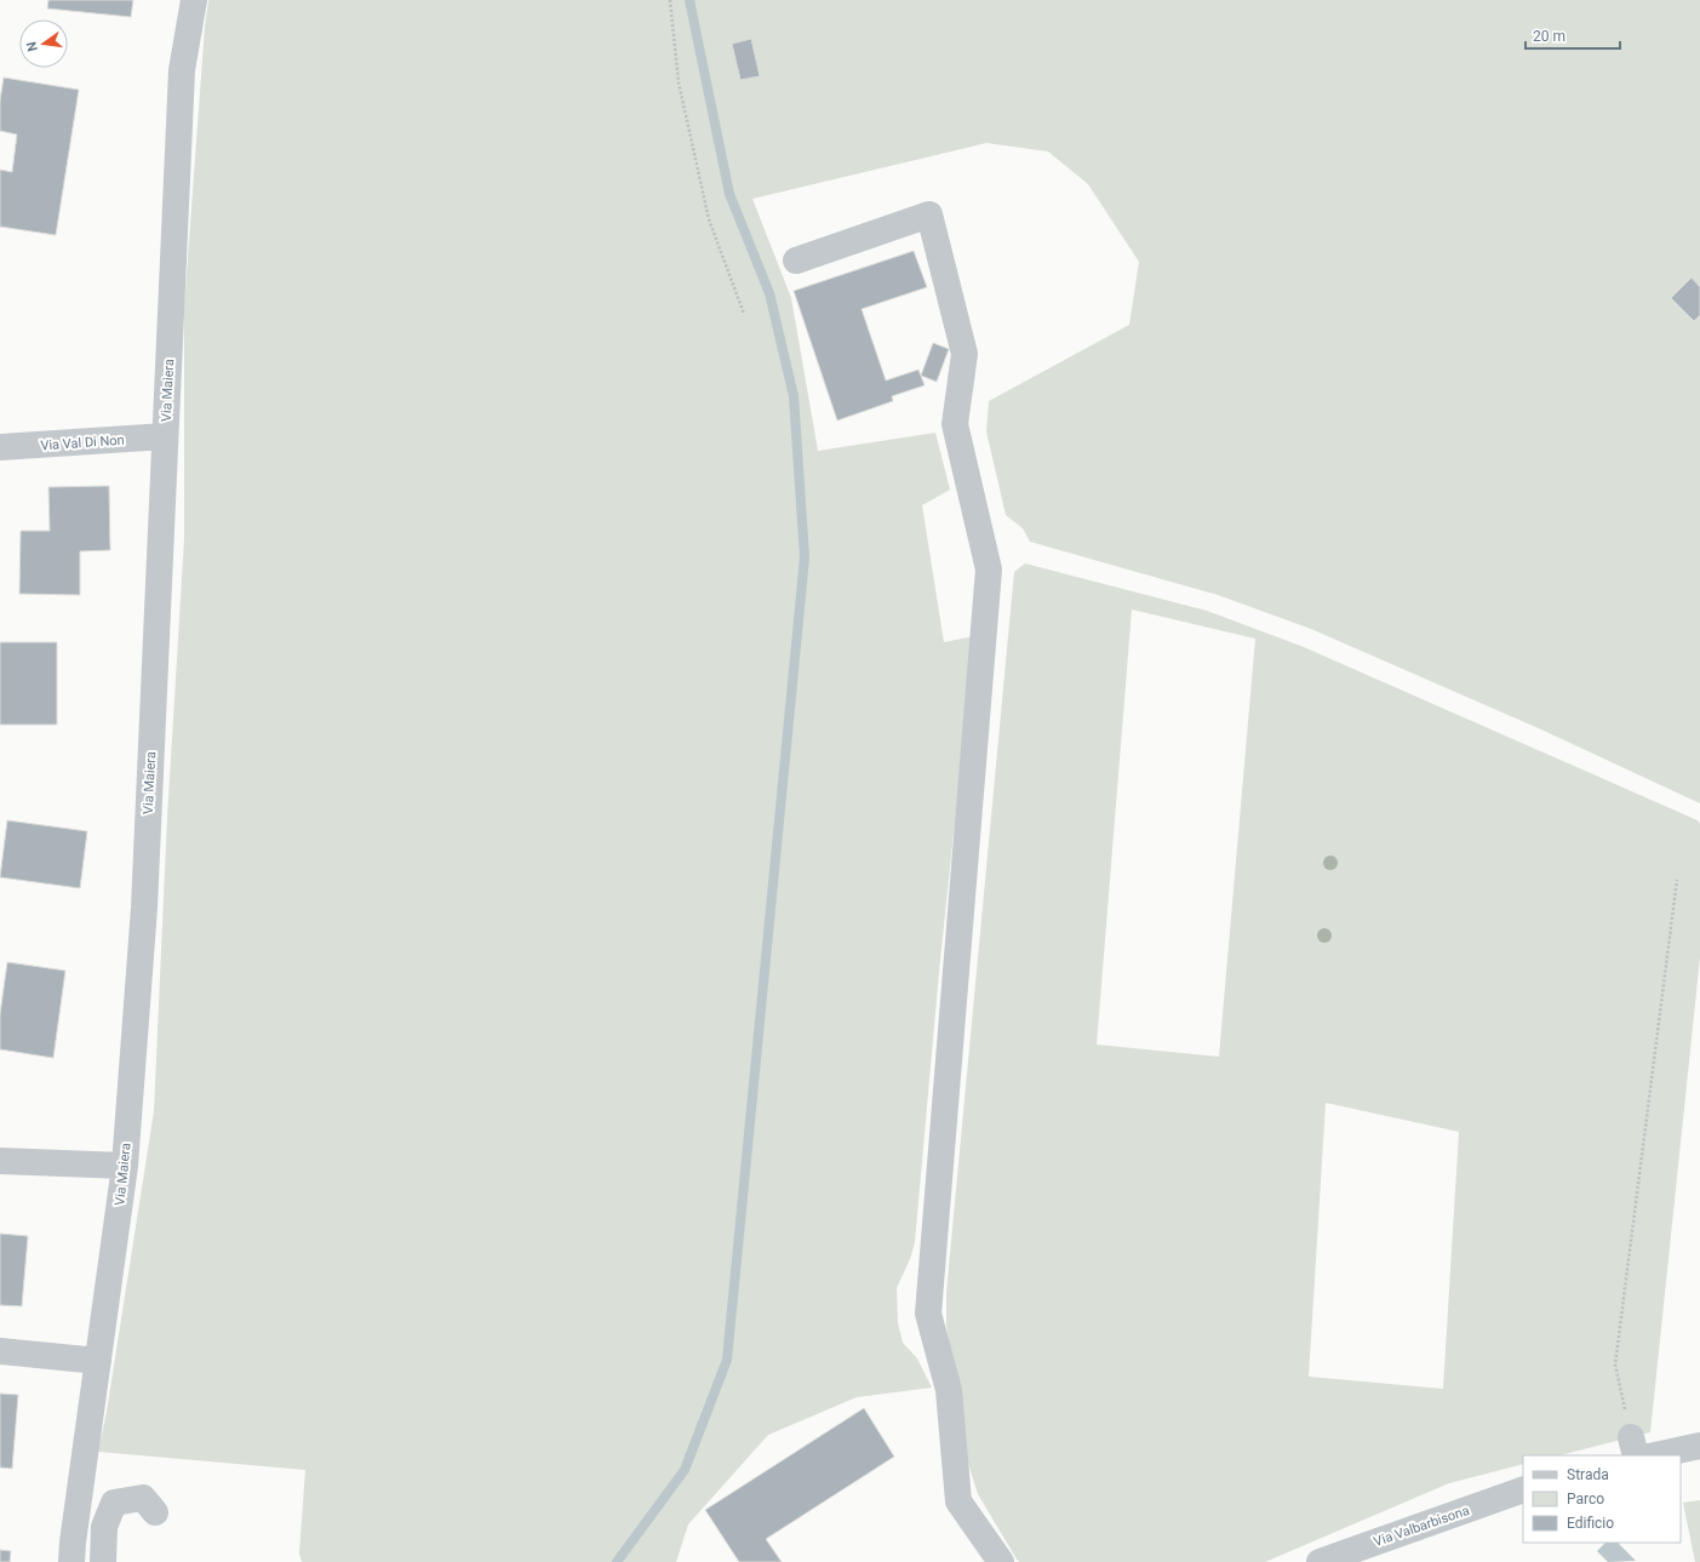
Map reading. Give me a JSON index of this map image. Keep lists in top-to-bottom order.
{
  "streets": {
    "street": ["Via Maiera", "Via Val Di Non", "Via Valbarbisona"]
  },
  "crossings": [
    ["Via Maiera", "Via Val Di Non"]
  ],
  "legend": ["Strada", "Parco", "Edificio"],
  "scale_bar": "20 m",
  "north": "left"
}
